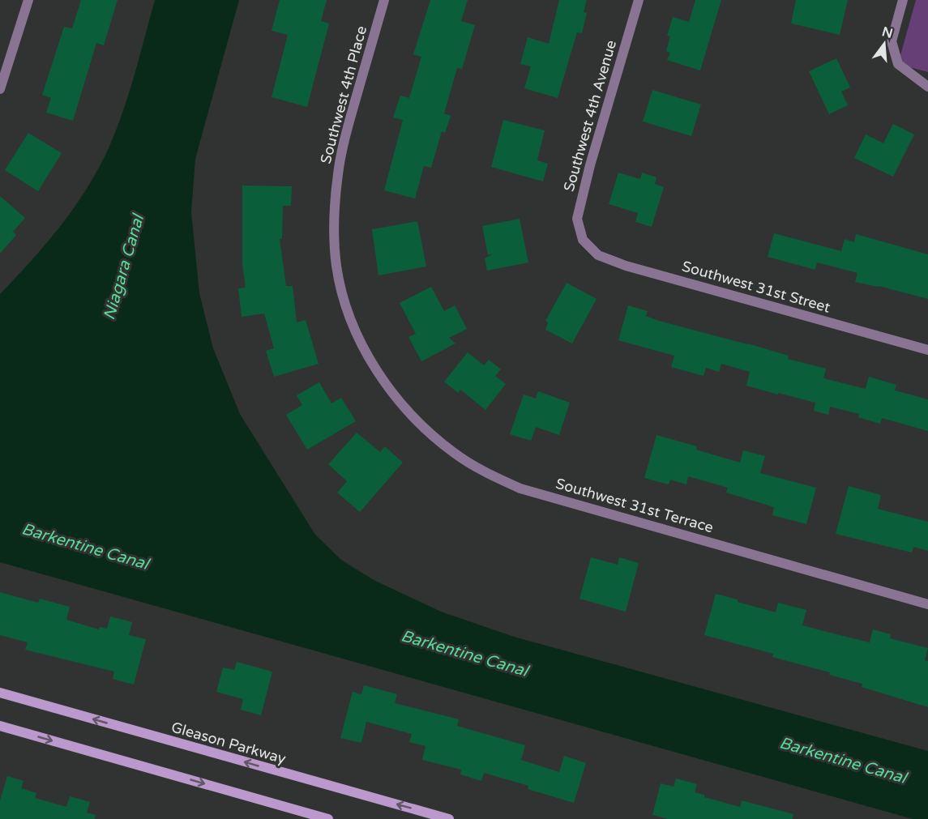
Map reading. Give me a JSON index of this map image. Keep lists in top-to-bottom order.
{
  "streets": {
    "main road": ["Gleason Parkway"],
    "street": [
      "Southwest 4th Place",
      "Southwest 4th Avenue",
      "Southwest 31st Street",
      "Southwest 31st Terrace"
    ]
  },
  "crossings": [
    ["Southwest 4th Place", "Southwest 31st Terrace"],
    ["Southwest 4th Avenue", "Southwest 31st Street"]
  ],
  "water": ["Niagara Canal", "Barkentine Canal"],
  "north": "top"
}
